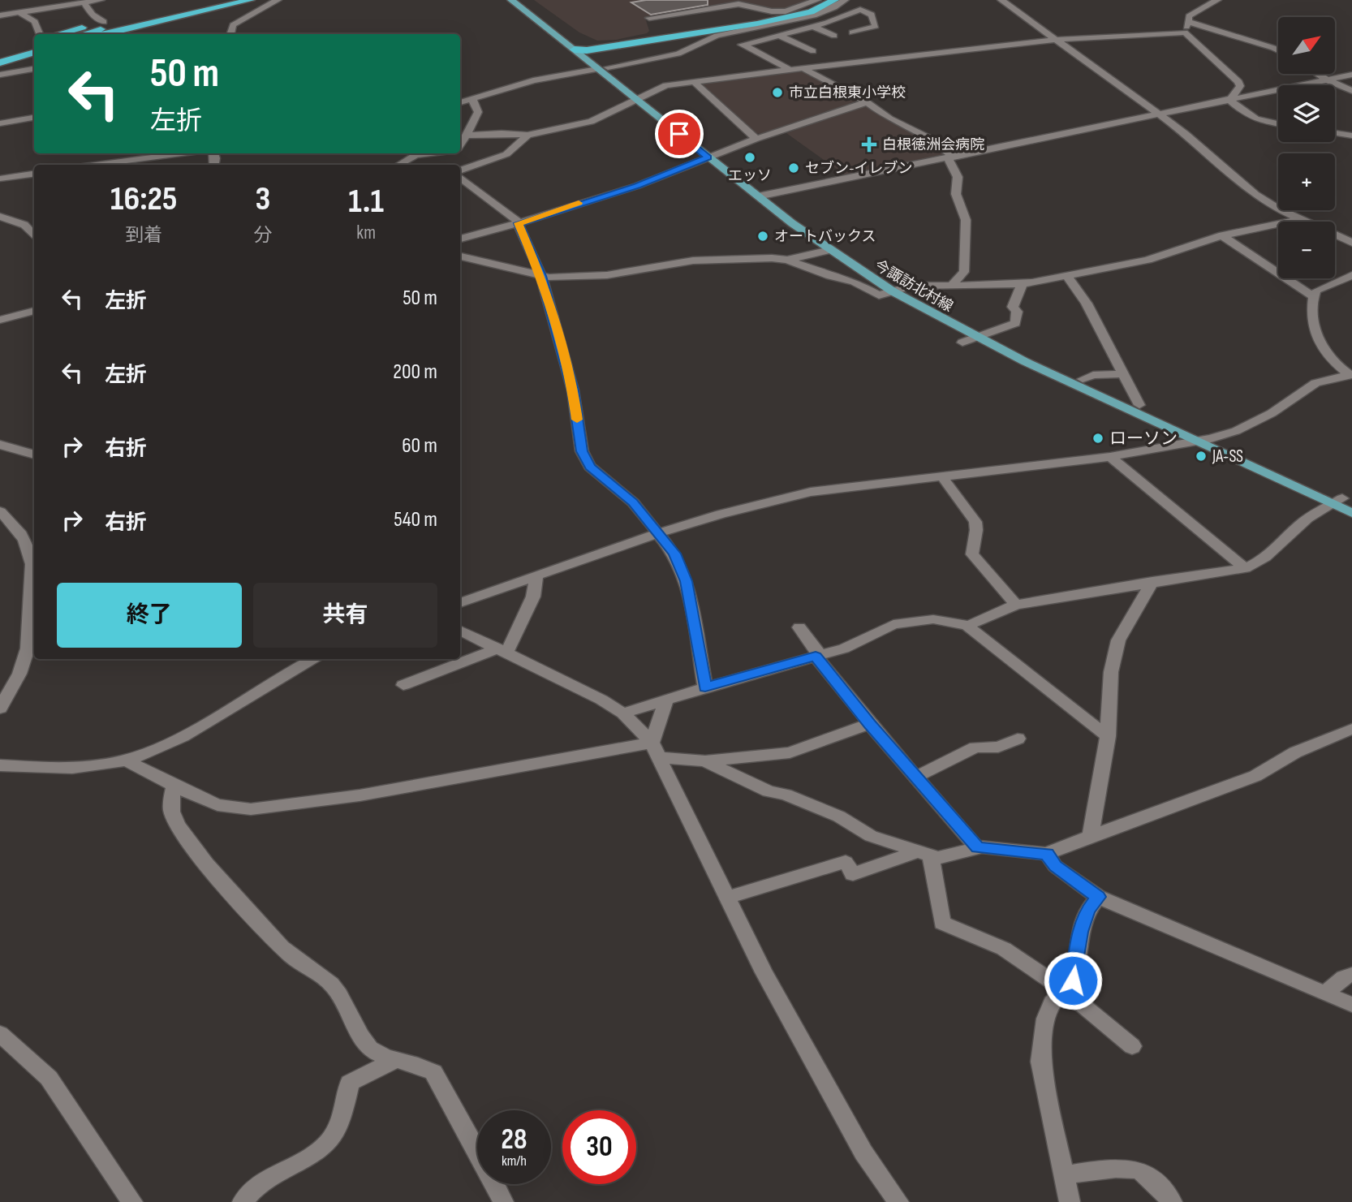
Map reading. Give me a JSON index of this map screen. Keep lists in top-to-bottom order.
{
  "streets": {
    "main road": ["今諏訪北村線"]
  },
  "places": {
    "other": [
      "市立白根東小学校",
      "エッソ",
      "セブン-イレブン",
      "オートバックス",
      "ローソン",
      "JA-SS"
    ],
    "health": ["白根徳洲会病院"]
  },
  "north": "top right",
  "page": {
    "map_buttons": ["+", "−"],
    "turn": ["50 m", "左折"],
    "eta": [
      "16:25",
      "到着",
      "3",
      "分",
      "1.1",
      "km"
    ],
    "list": [
      {
        "name": "左折",
        "value": "50 m"
      },
      {
        "name": "左折",
        "value": "200 m"
      },
      {
        "name": "右折",
        "value": "60 m"
      },
      {
        "name": "右折",
        "value": "540 m"
      }
    ],
    "buttons": ["終了", "共有"],
    "speed": "28 km/h",
    "limit": "30"
  }
}
